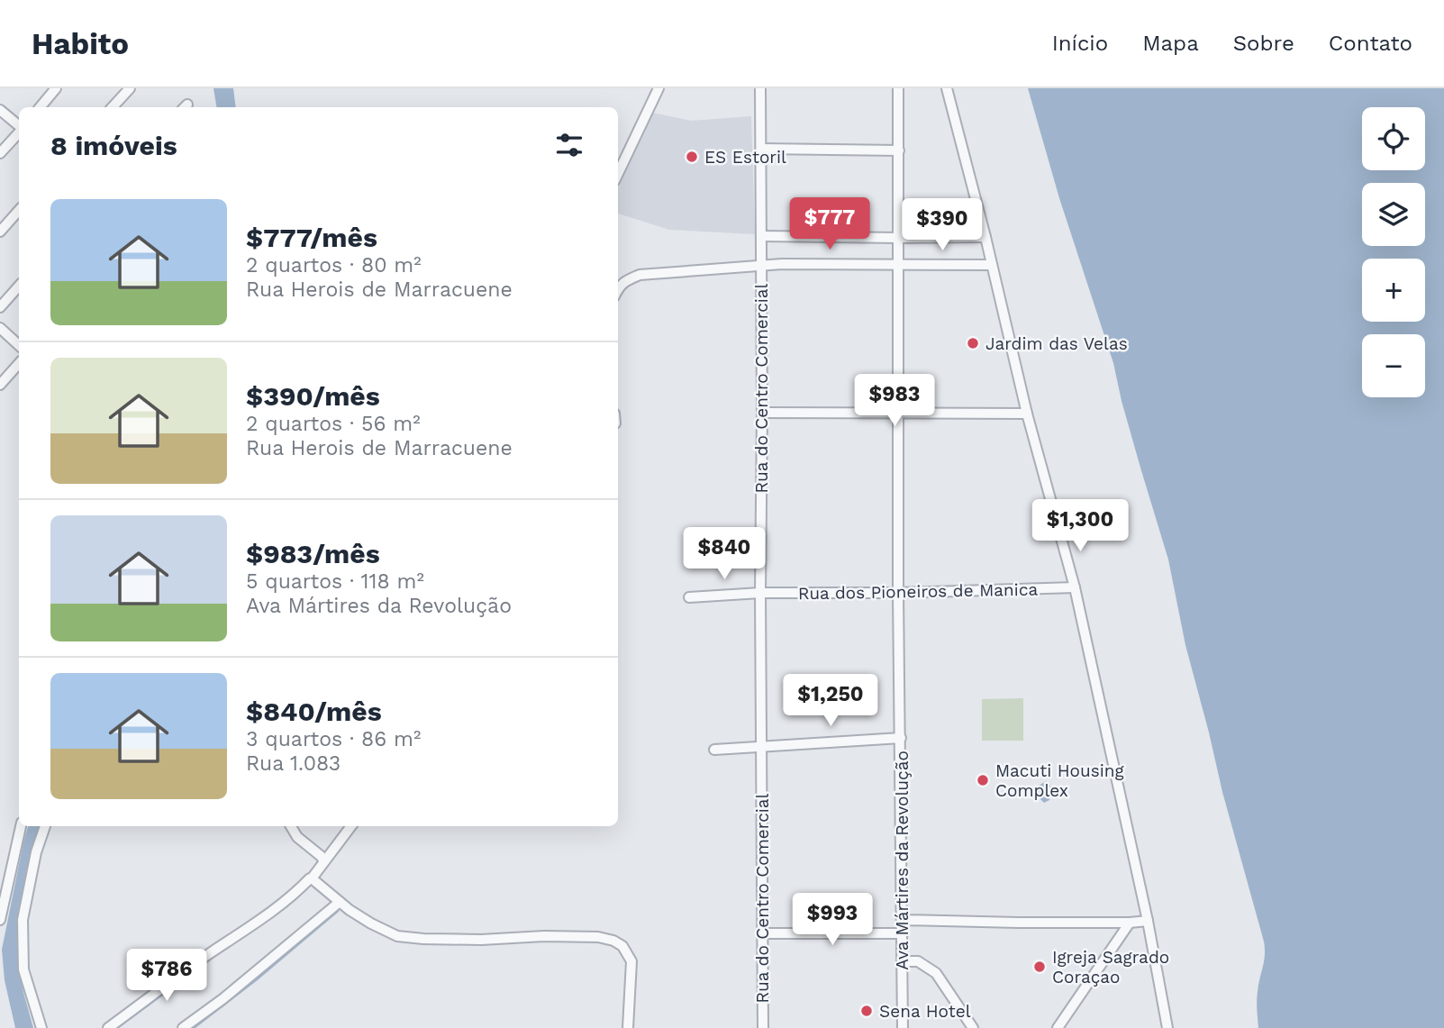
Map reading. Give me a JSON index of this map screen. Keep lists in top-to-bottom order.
{
  "streets": {
    "street": ["Rua do Centro Comercial", "Rua dos Pioneiros de Manica", "Ava Mártires da Revolução"]
  },
  "crossings": [
    ["Rua do Centro Comercial", "Rua dos Pioneiros de Manica"],
    ["Rua dos Pioneiros de Manica", "Ava Mártires da Revolução"]
  ],
  "places": [
    "ES Estoril",
    "Jardim das Velas",
    "Macuti Housing Complex",
    "Igreja Sagrado Coraçao",
    "Sena Hotel"
  ],
  "page": {
    "header": "Habito",
    "nav": [
      "Início",
      "Mapa",
      "Sobre",
      "Contato"
    ],
    "map_buttons": ["+", "−"],
    "heading": "8 imóveis",
    "list": [
      {
        "name": "$777/mês",
        "note": "2 quartos · 80 m² · Rua Herois de Marracuene"
      },
      {
        "name": "$390/mês",
        "note": "2 quartos · 56 m² · Rua Herois de Marracuene"
      },
      {
        "name": "$983/mês",
        "note": "5 quartos · 118 m² · Ava Mártires da Revolução"
      },
      {
        "name": "$840/mês",
        "note": "3 quartos · 86 m² · Rua 1.083"
      }
    ],
    "price": [
      "$777",
      "$390",
      "$983",
      "$1,300",
      "$840",
      "$1,250",
      "$993",
      "$786"
    ]
  }
}
